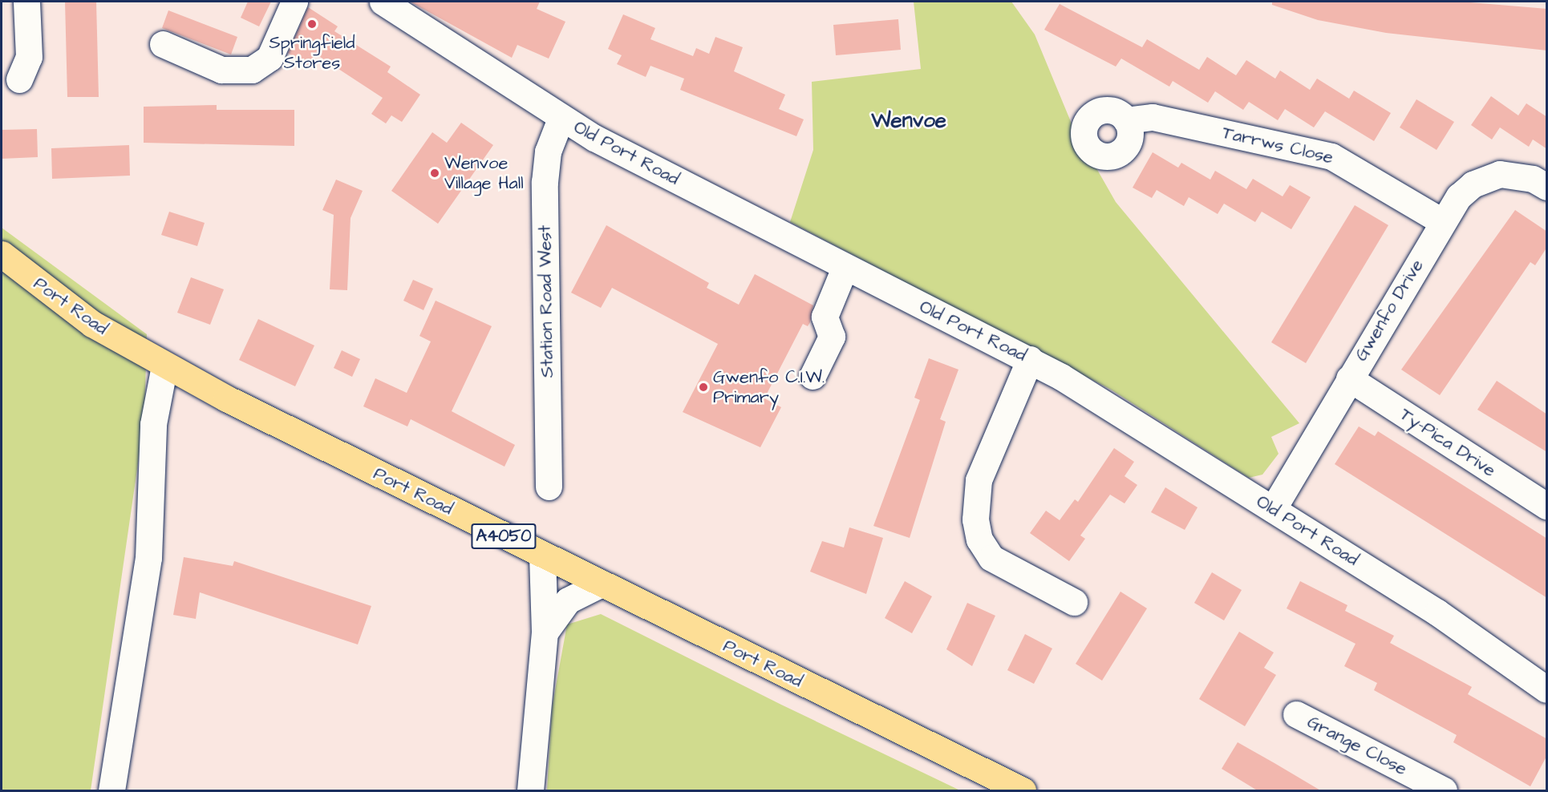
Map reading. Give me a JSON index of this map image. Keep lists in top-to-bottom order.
{
  "streets": {
    "main road": ["Port Road", "A4050"],
    "street": [
      "Tarrws Close",
      "Old Port Road",
      "Station Road West",
      "Gwenfo Drive",
      "Ty-Pica Drive",
      "Grange Close"
    ]
  },
  "crossings": [
    ["Tarrws Close", "Gwenfo Drive"],
    ["Old Port Road", "Station Road West"],
    ["Old Port Road", "Gwenfo Drive"],
    ["Gwenfo Drive", "Ty-Pica Drive"]
  ],
  "districts": ["Wenvoe"],
  "places": ["Springfield Stores", "Wenvoe Village Hall", "Gwenfo C.I.W. Primary"]
}
